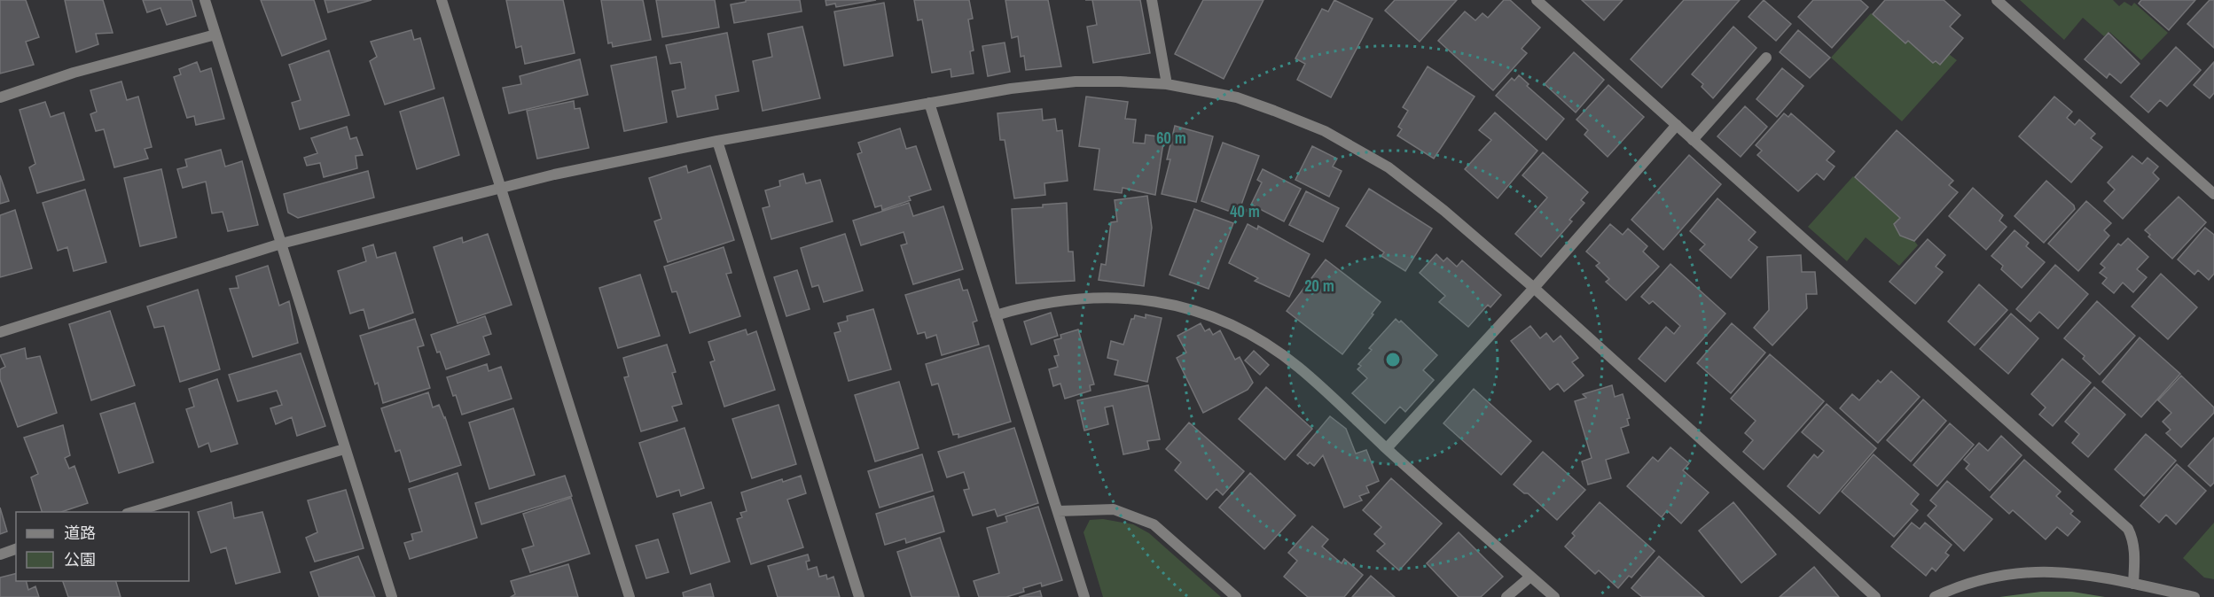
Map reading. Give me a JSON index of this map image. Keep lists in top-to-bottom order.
{
  "legend": ["道路", "公園"],
  "rings": ["60 m", "40 m", "20 m"]
}
